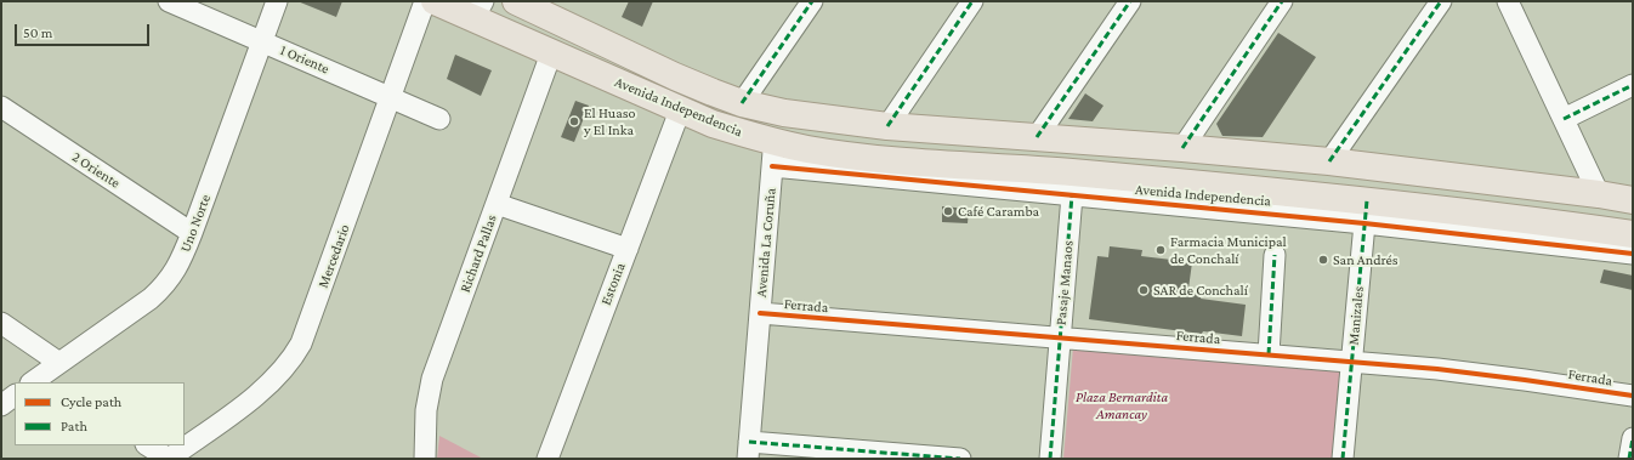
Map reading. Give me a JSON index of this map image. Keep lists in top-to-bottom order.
{
  "streets": {
    "main road": ["Avenida Independencia"],
    "street": [
      "1 Oriente",
      "2 Oriente",
      "Uno Norte",
      "Avenida La Coruña",
      "Richard Pallas",
      "Mercedario",
      "Pasaje Manaos",
      "Estonia",
      "Ferrada",
      "Manizales"
    ]
  },
  "crossings": [
    ["1 Oriente", "Uno Norte"],
    ["1 Oriente", "Mercedario"],
    ["Avenida Independencia", "Avenida La Coruña"],
    ["Avenida Independencia", "Richard Pallas"],
    ["Avenida Independencia", "Pasaje Manaos"],
    ["Avenida Independencia", "Estonia"],
    ["Avenida Independencia", "Manizales"],
    ["2 Oriente", "Uno Norte"],
    ["Avenida La Coruña", "Ferrada"],
    ["Pasaje Manaos", "Ferrada"],
    ["Ferrada", "Manizales"]
  ],
  "parks": ["Plaza Bernardita Amancay"],
  "places": [
    "El Huaso y El Inka",
    "Café Caramba",
    "Farmacia Municipal de Conchalí",
    "San Andrés",
    "SAR de Conchalí"
  ],
  "legend": ["Cycle path", "Path"],
  "scale_bar": "50 m"
}
